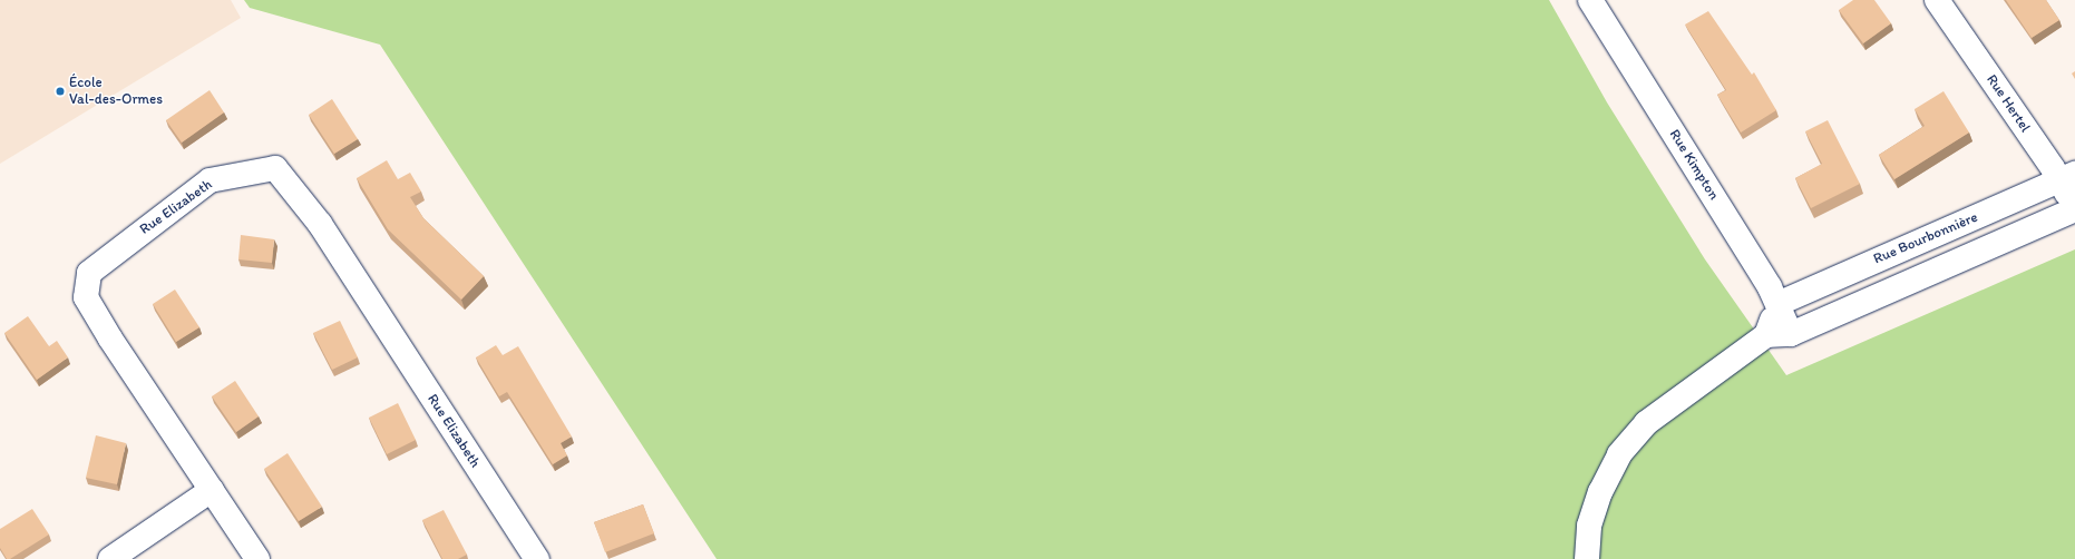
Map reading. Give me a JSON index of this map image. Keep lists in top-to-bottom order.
{
  "streets": {
    "street": [
      "Rue Hertel",
      "Rue Kimpton",
      "Rue Elizabeth",
      "Rue Bourbonnière"
    ]
  },
  "crossings": [
    ["Rue Hertel", "Rue Bourbonnière"],
    ["Rue Kimpton", "Rue Bourbonnière"]
  ],
  "places": ["École Val-des-Ormes"]
}
